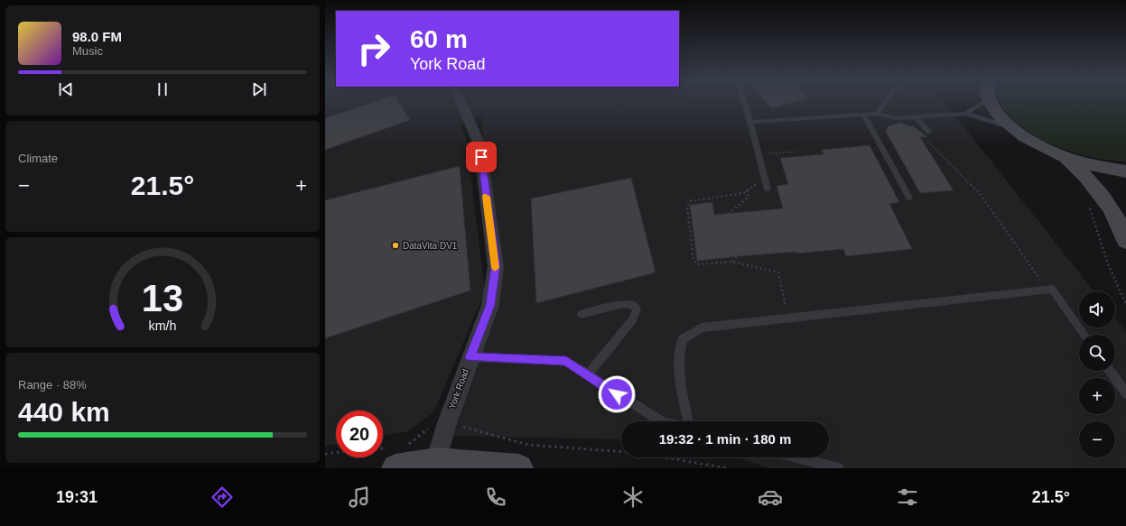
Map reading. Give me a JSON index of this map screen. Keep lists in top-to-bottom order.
{
  "streets": {
    "street": ["York Road"]
  },
  "places": ["DataVita DV1"],
  "page": {
    "turn": ["60 m", "York Road"],
    "song": ["98.0 FM", "Music"],
    "tile": [
      "Climate",
      ["Range · 88%", "440 km"]
    ],
    "heat": ["−", "21.5°", "+"],
    "map_buttons": ["+", "−"],
    "limit": "20",
    "trip": "19:32 · 1 min · 180 m",
    "tabs": ["19:31", "21.5°"],
    "gauge": ["13", "km/h"]
  }
}
